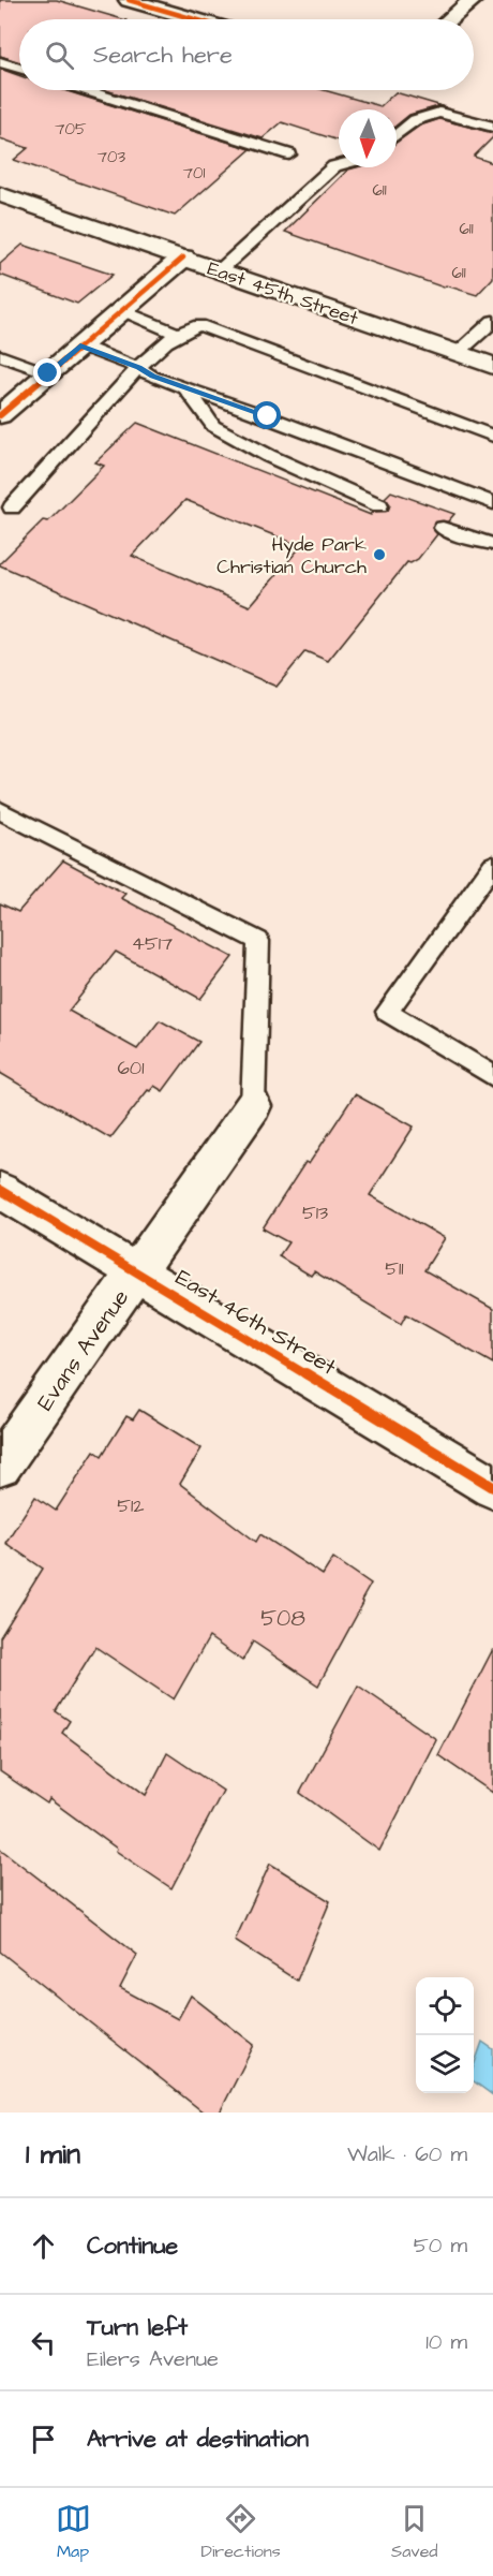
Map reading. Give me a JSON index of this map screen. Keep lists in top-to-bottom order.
{
  "streets": {
    "street": ["East 45th Street", "East 46th Street", "Evans Avenue"]
  },
  "crossings": [
    ["East 46th Street", "Evans Avenue"]
  ],
  "places": ["Hyde Park Christian Church"],
  "house_numbers": [
    "705",
    "703",
    "701",
    "611",
    "611",
    "611",
    "4517",
    "601",
    "513",
    "511",
    "512",
    "508"
  ],
  "north": "bottom",
  "page": {
    "search": "Search here",
    "heading": ["1 min", "Walk · 60 m"],
    "list": [
      ["Continue", "50 m"],
      ["Turn left", "Eilers Avenue", "10 m"],
      "Arrive at destination"
    ],
    "nav": ["Map", "Directions", "Saved"]
  }
}
